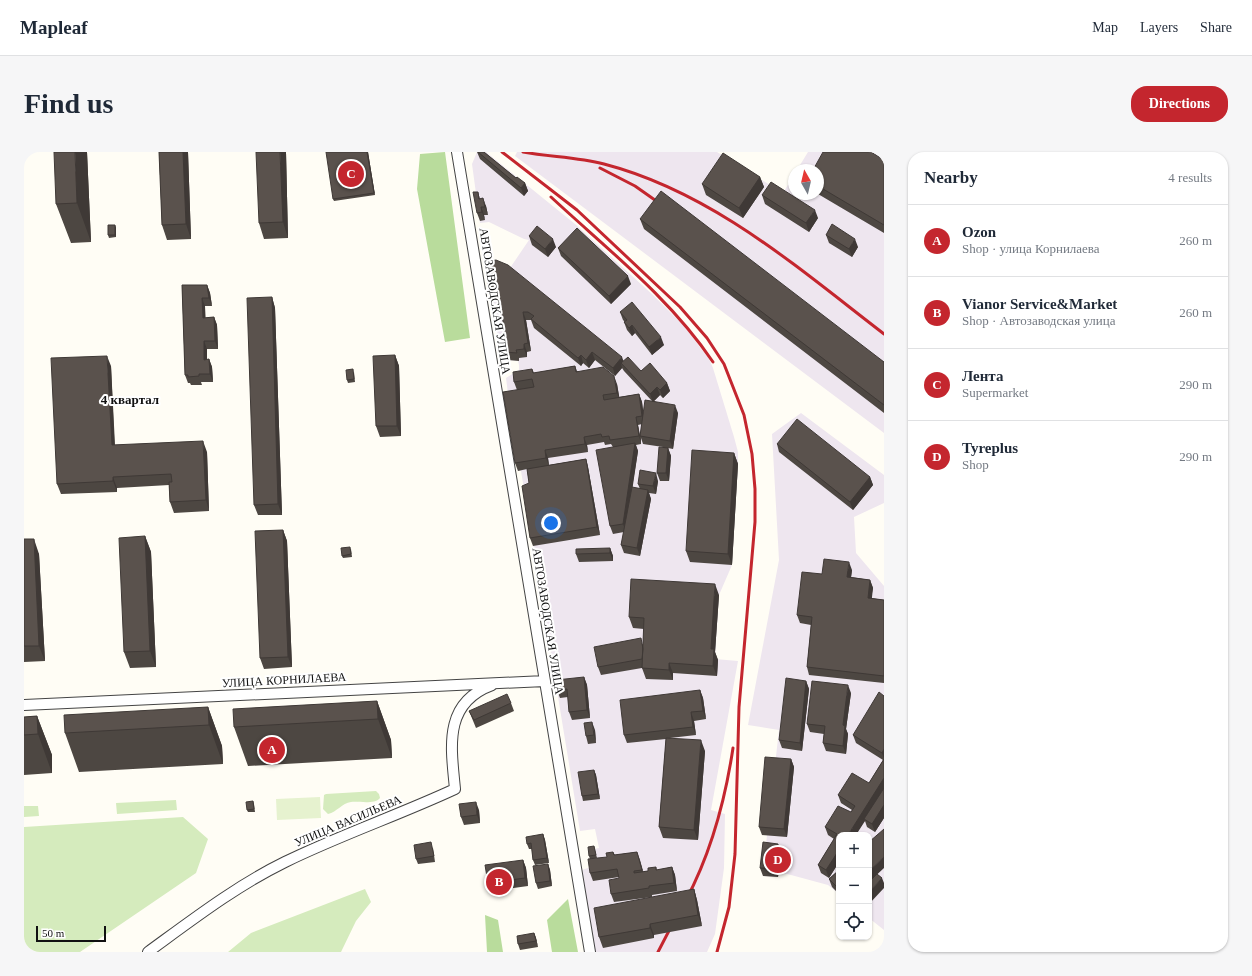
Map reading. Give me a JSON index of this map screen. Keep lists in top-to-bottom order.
{
  "streets": {
    "street": ["АВТОЗАВОДСКАЯ УЛИЦА", "УЛИЦА КОРНИЛАЕВА", "УЛИЦА ВАСИЛЬЕВА"]
  },
  "crossings": [
    ["АВТОЗАВОДСКАЯ УЛИЦА", "УЛИЦА КОРНИЛАЕВА"],
    ["УЛИЦА КОРНИЛАЕВА", "УЛИЦА ВАСИЛЬЕВА"]
  ],
  "districts": ["4 квартал"],
  "scale_bar": "50 m",
  "north": "top",
  "page": {
    "header": "Mapleaf",
    "nav": ["Map", "Layers", "Share"],
    "buttons": "Directions",
    "title": "Find us",
    "heading": ["Nearby", "4 results"],
    "pins": [
      "C",
      "A",
      "D",
      "B"
    ],
    "list": [
      {
        "mark": "A",
        "name": "Ozon",
        "note": "Shop · улица Корнилаева",
        "value": "260 m"
      },
      {
        "mark": "B",
        "name": "Vianor Service&Market",
        "note": "Shop · Автозаводская улица",
        "value": "260 m"
      },
      {
        "mark": "C",
        "name": "Лента",
        "note": "Supermarket",
        "value": "290 m"
      },
      {
        "mark": "D",
        "name": "Tyreplus",
        "note": "Shop",
        "value": "290 m"
      }
    ],
    "map_buttons": ["+", "−"],
    "scale": "50 m"
  }
}
